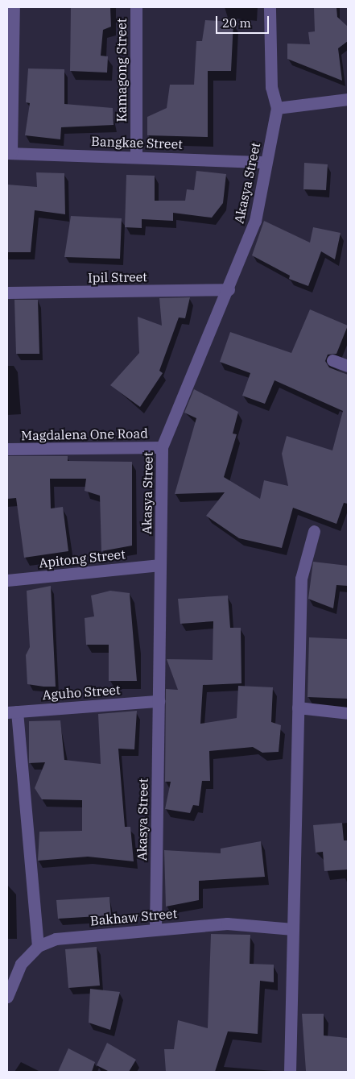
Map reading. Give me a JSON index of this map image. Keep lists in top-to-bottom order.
{
  "streets": {
    "street": [
      "Kamagong Street",
      "Bangkae Street",
      "Akasya Street",
      "Ipil Street",
      "Magdalena One Road",
      "Apitong Street",
      "Aguho Street",
      "Bakhaw Street"
    ]
  },
  "crossings": [
    ["Kamagong Street", "Bangkae Street"],
    ["Bangkae Street", "Akasya Street"],
    ["Akasya Street", "Ipil Street"],
    ["Akasya Street", "Magdalena One Road"],
    ["Akasya Street", "Apitong Street"],
    ["Akasya Street", "Aguho Street"],
    ["Akasya Street", "Bakhaw Street"]
  ],
  "scale_bar": "20 m"
}
